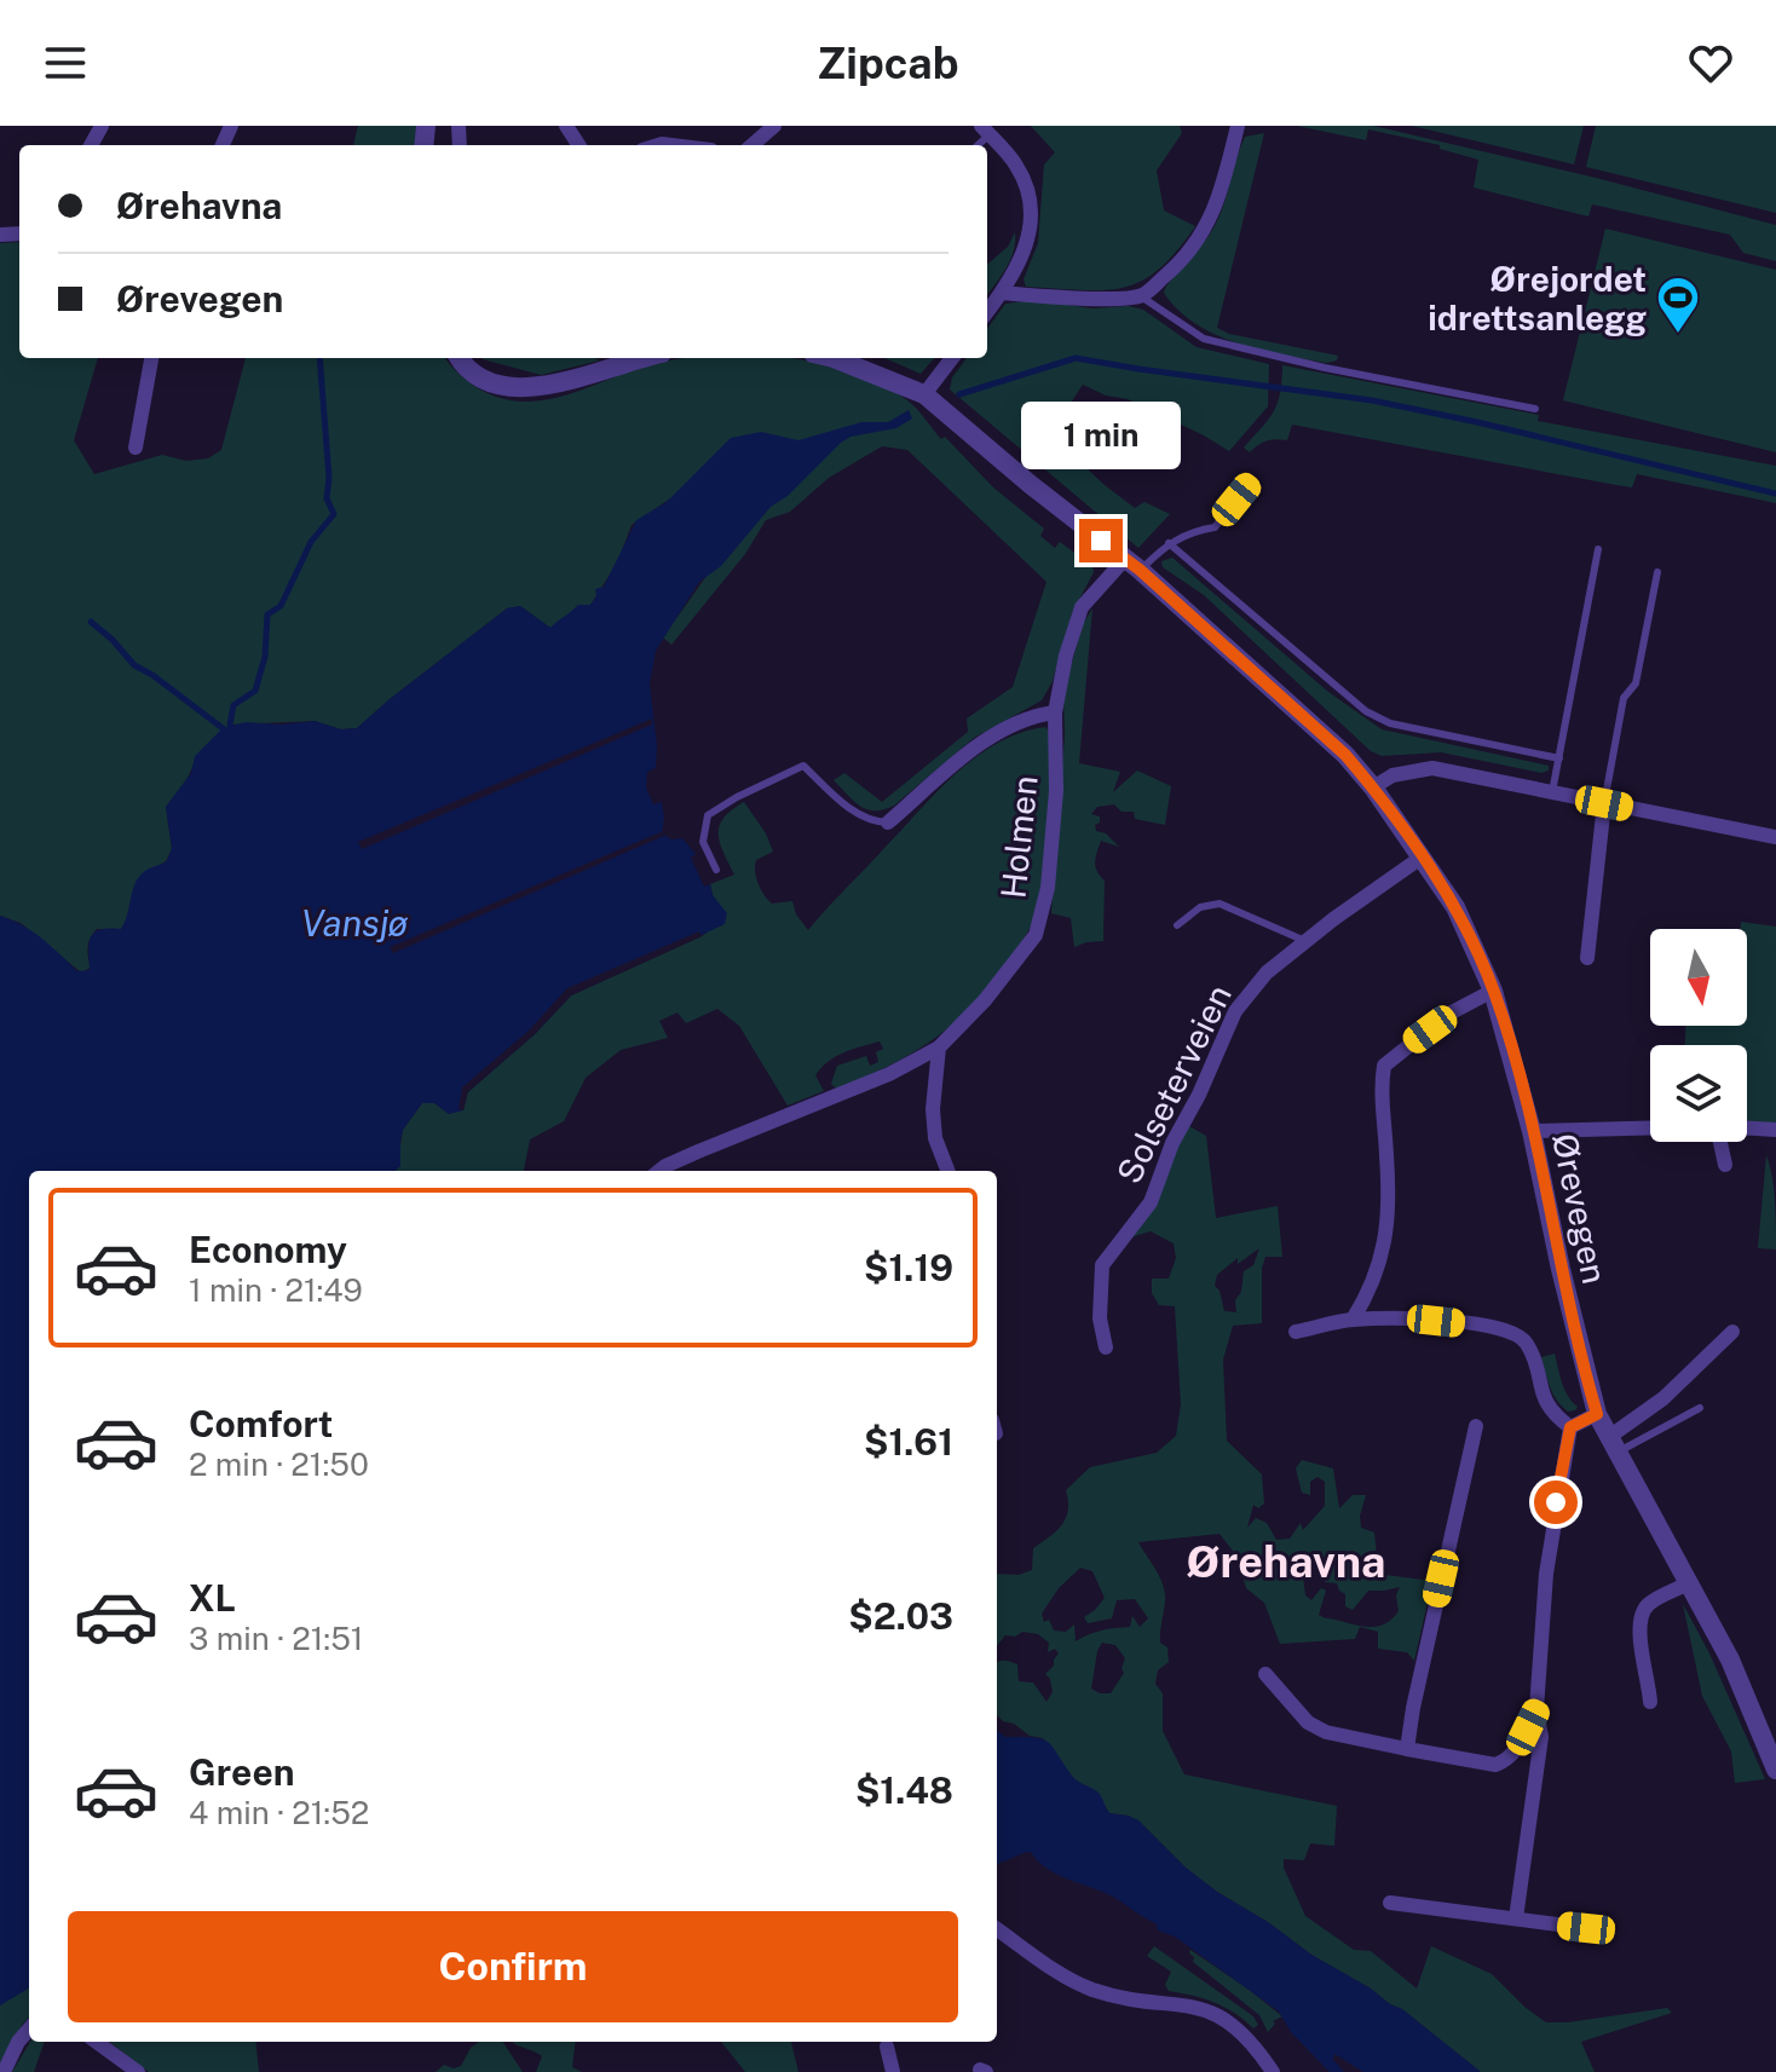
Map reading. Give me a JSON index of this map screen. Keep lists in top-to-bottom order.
{
  "streets": {
    "street": ["Holmen", "Solseterveien", "Ørevegen"]
  },
  "crossings": [
    ["Holmen", "Ørevegen"],
    ["Solseterveien", "Ørevegen"]
  ],
  "districts": ["Ørehavna"],
  "water": ["Vansjø"],
  "places": {
    "sports": ["Ørejordet idrettsanlegg"]
  },
  "north": "bottom",
  "page": {
    "header": "Zipcab",
    "banner": ["Ørehavna", "Ørevegen"],
    "bubble": "1 min",
    "list": [
      {
        "name": "Economy",
        "note": "1 min · 21:49",
        "value": "$1.19"
      },
      {
        "name": "Comfort",
        "note": "2 min · 21:50",
        "value": "$1.61"
      },
      {
        "name": "XL",
        "note": "3 min · 21:51",
        "value": "$2.03"
      },
      {
        "name": "Green",
        "note": "4 min · 21:52",
        "value": "$1.48"
      }
    ],
    "buttons": "Confirm"
  }
}
